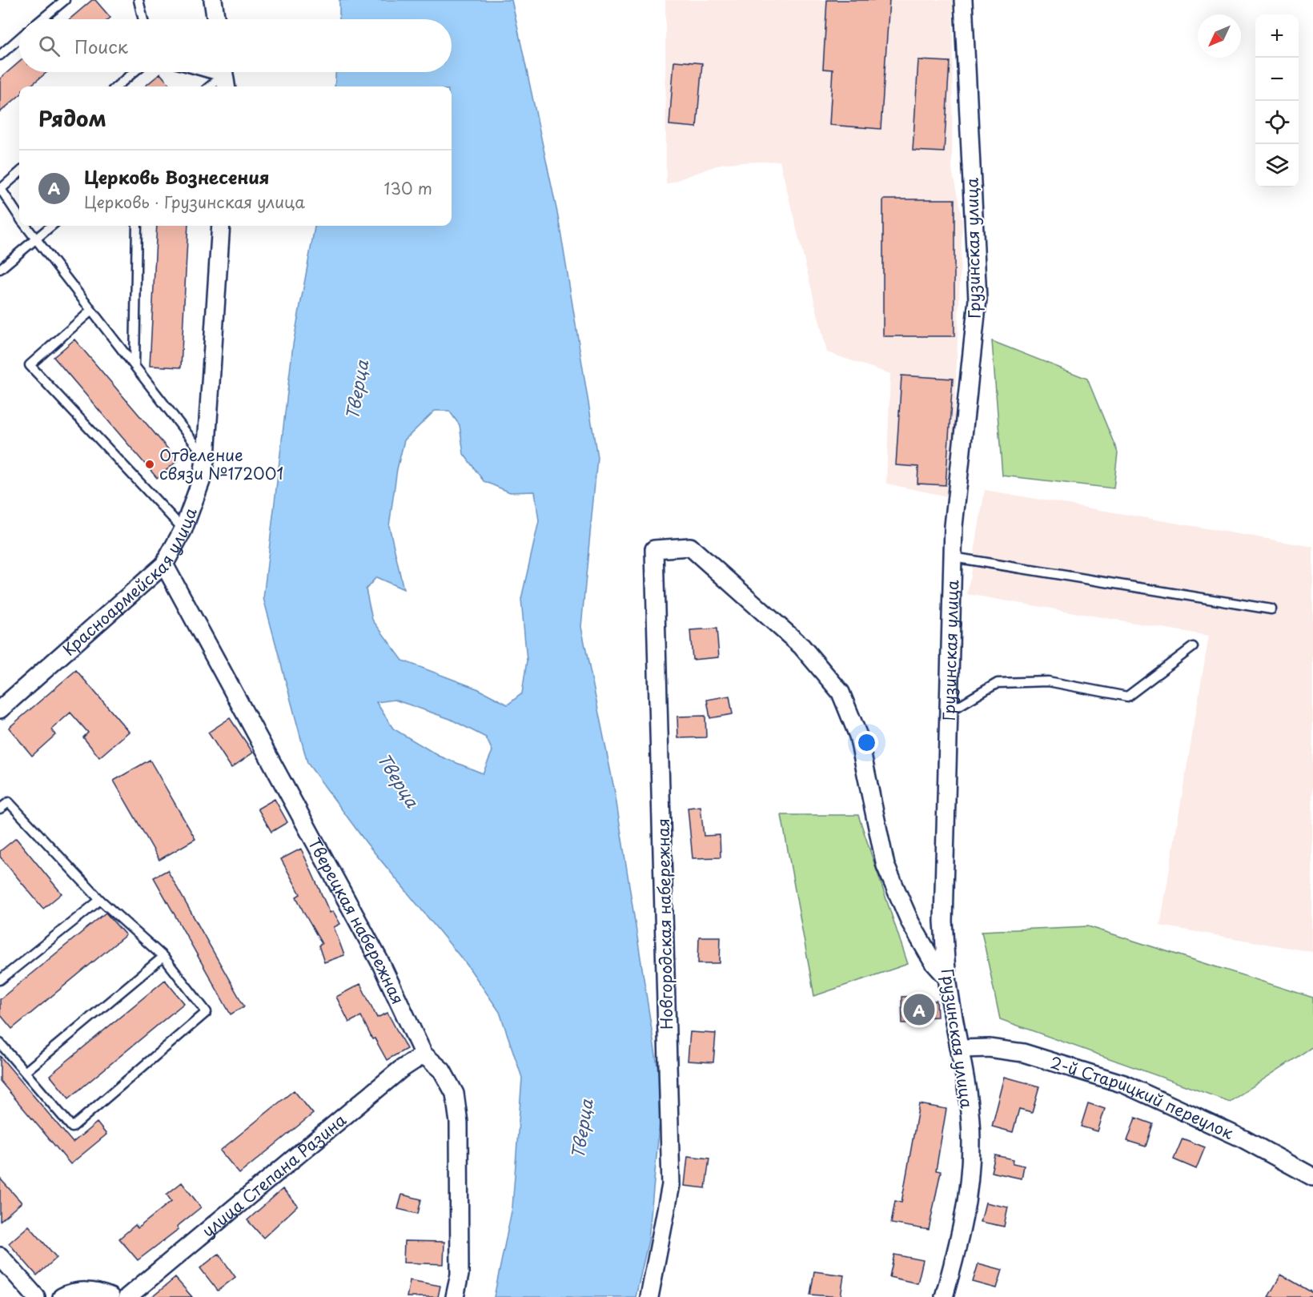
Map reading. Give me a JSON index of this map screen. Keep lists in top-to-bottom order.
{
  "streets": {
    "street": [
      "Грузинская улица",
      "Красноармейская улица",
      "Тверецкая набережная",
      "Новгородская набережная",
      "2-й Старицкий переулок",
      "улица Степана Разина"
    ]
  },
  "crossings": [
    ["Грузинская улица", "Новгородская набережная"],
    ["Грузинская улица", "2-й Старицкий переулок"],
    ["Красноармейская улица", "Тверецкая набережная"],
    ["Тверецкая набережная", "улица Степана Разина"]
  ],
  "water": ["Тверца"],
  "places": ["Отделение связи №172001"],
  "north": "bottom left",
  "page": {
    "map_buttons": ["+", "−"],
    "search": "Поиск",
    "heading": "Рядом",
    "list": [
      {
        "mark": "A",
        "name": "Церковь Вознесения",
        "note": "Церковь · Грузинская улица",
        "value": "130 m"
      }
    ],
    "pins": "A"
  }
}
